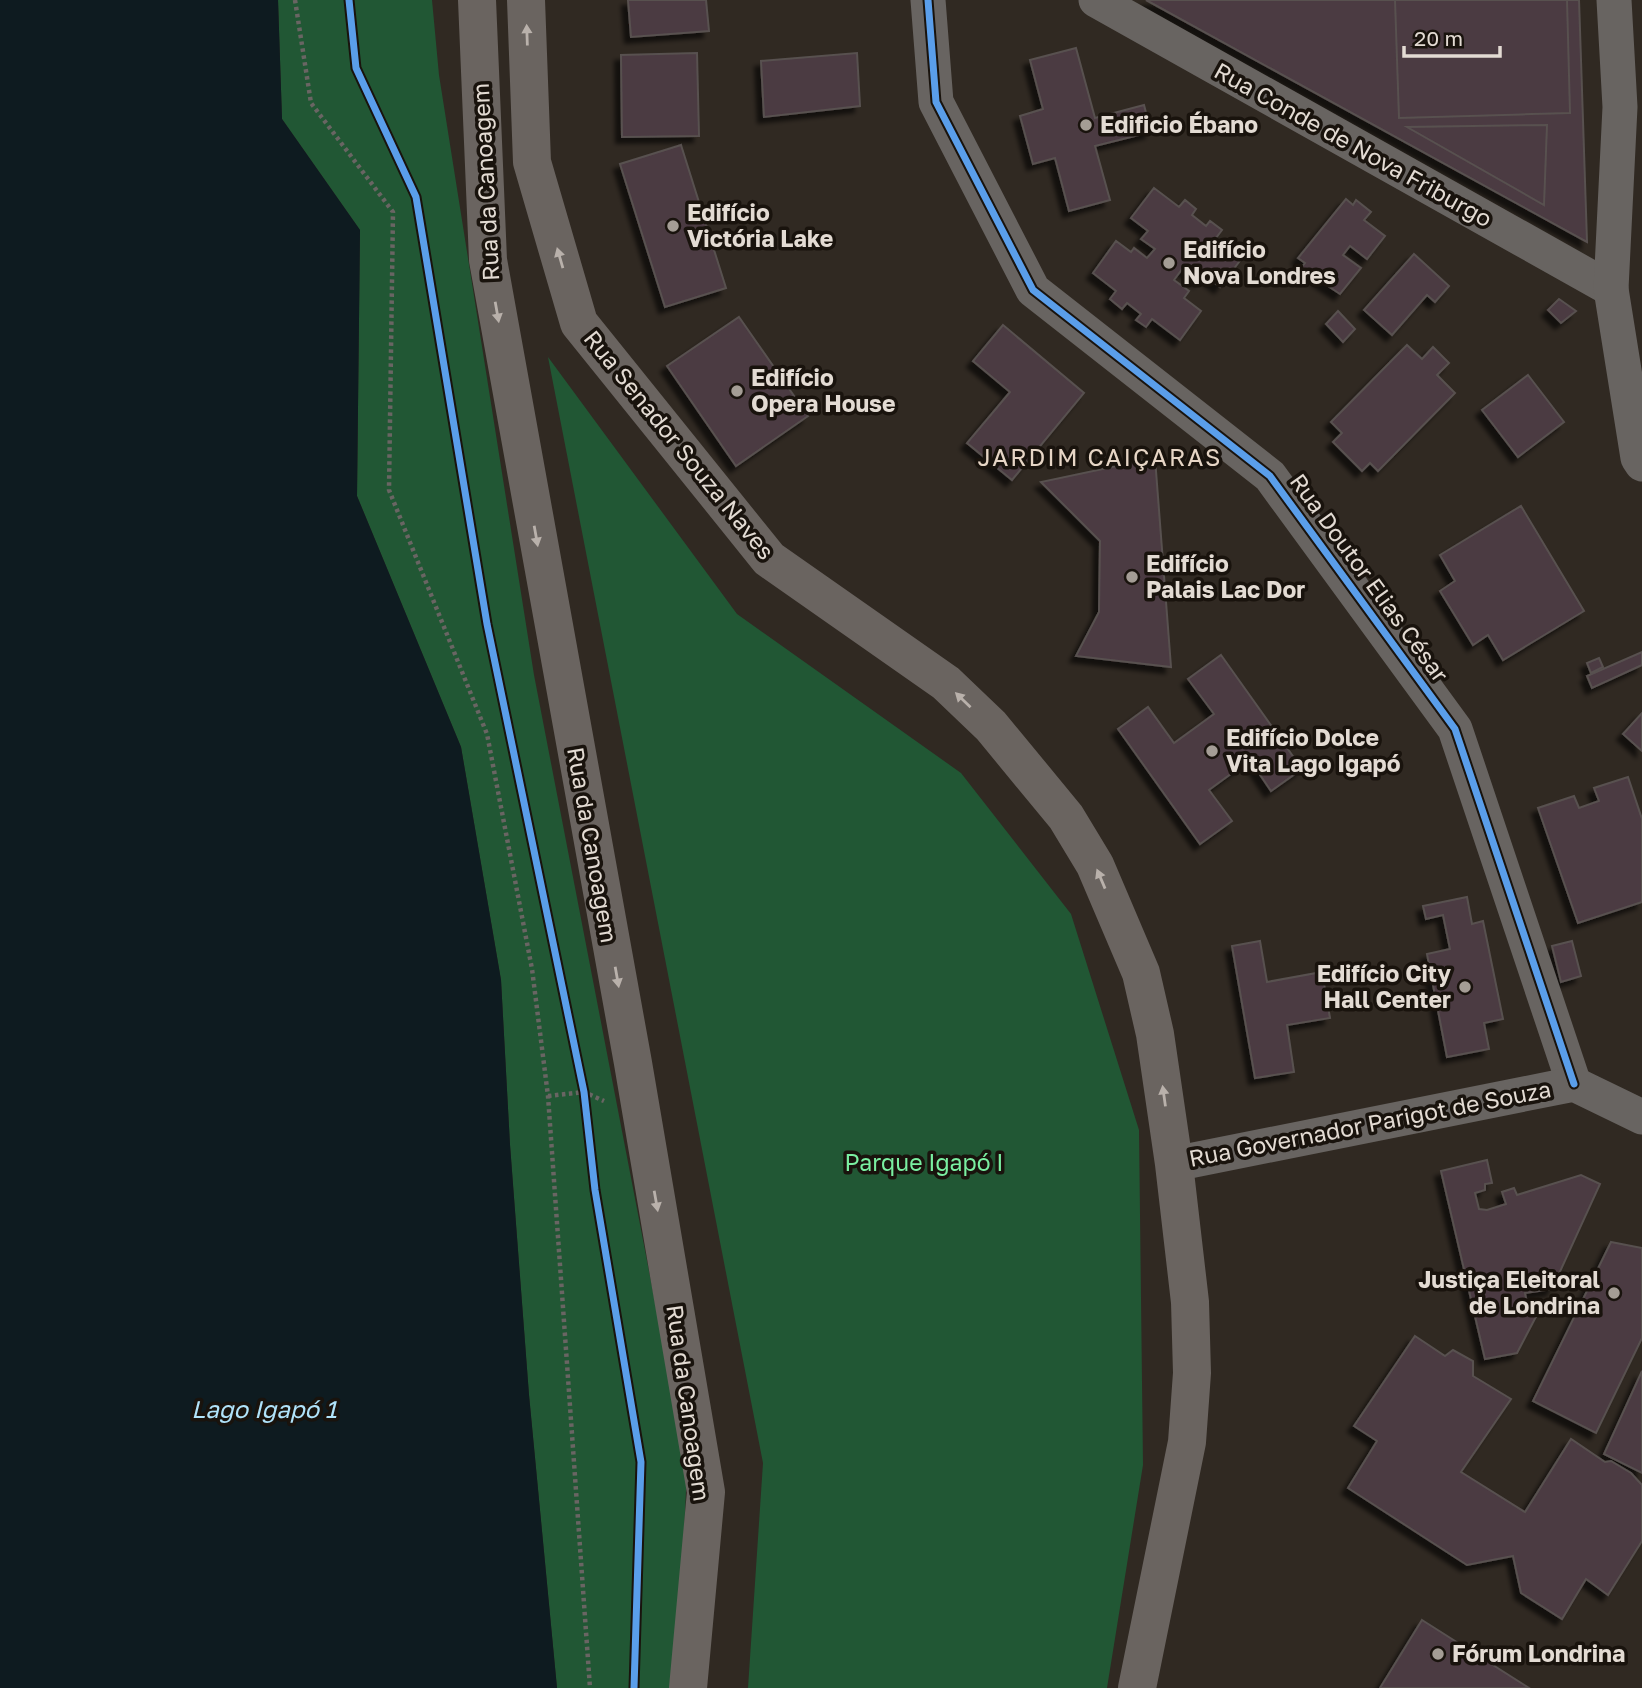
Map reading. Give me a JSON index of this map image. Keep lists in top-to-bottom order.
{
  "streets": {
    "main road": ["Rua da Canoagem", "Rua Senador Souza Naves"],
    "street": ["Rua Conde de Nova Friburgo", "Rua Doutor Elias César", "Rua Governador Parigot de Souza"]
  },
  "crossings": [
    ["Rua Senador Souza Naves", "Rua Governador Parigot de Souza"],
    ["Rua Doutor Elias César", "Rua Governador Parigot de Souza"]
  ],
  "one_way": ["Rua da Canoagem", "Rua Senador Souza Naves"],
  "districts": ["JARDIM CAIÇARAS"],
  "water": ["Lago Igapó 1"],
  "parks": ["Parque Igapó I"],
  "places": [
    "Edificio Ébano",
    "Edifício Victória Lake",
    "Edifício Nova Londres",
    "Edifício Opera House",
    "Edifício Palais Lac Dor",
    "Edifício Dolce Vita Lago Igapó",
    "Edifício City Hall Center",
    "Justiça Eleitoral de Londrina",
    "Fórum Londrina"
  ],
  "scale_bar": "20 m"
}
